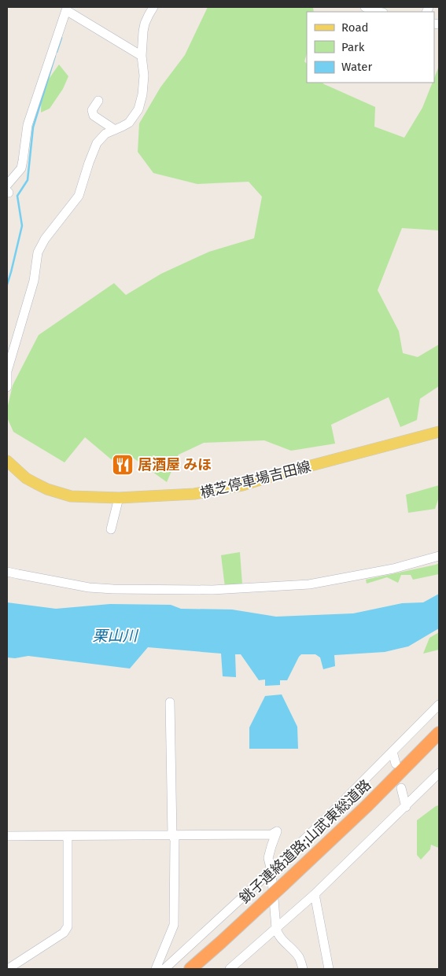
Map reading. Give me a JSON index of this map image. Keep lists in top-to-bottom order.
{
  "streets": {
    "highway": ["銚子連絡道路;山武東総道路"],
    "main road": ["横芝停車場吉田線"]
  },
  "water": ["栗山川"],
  "places": {
    "restaurant": ["居酒屋 みほ"]
  },
  "legend": ["Road", "Park", "Water"]
}
